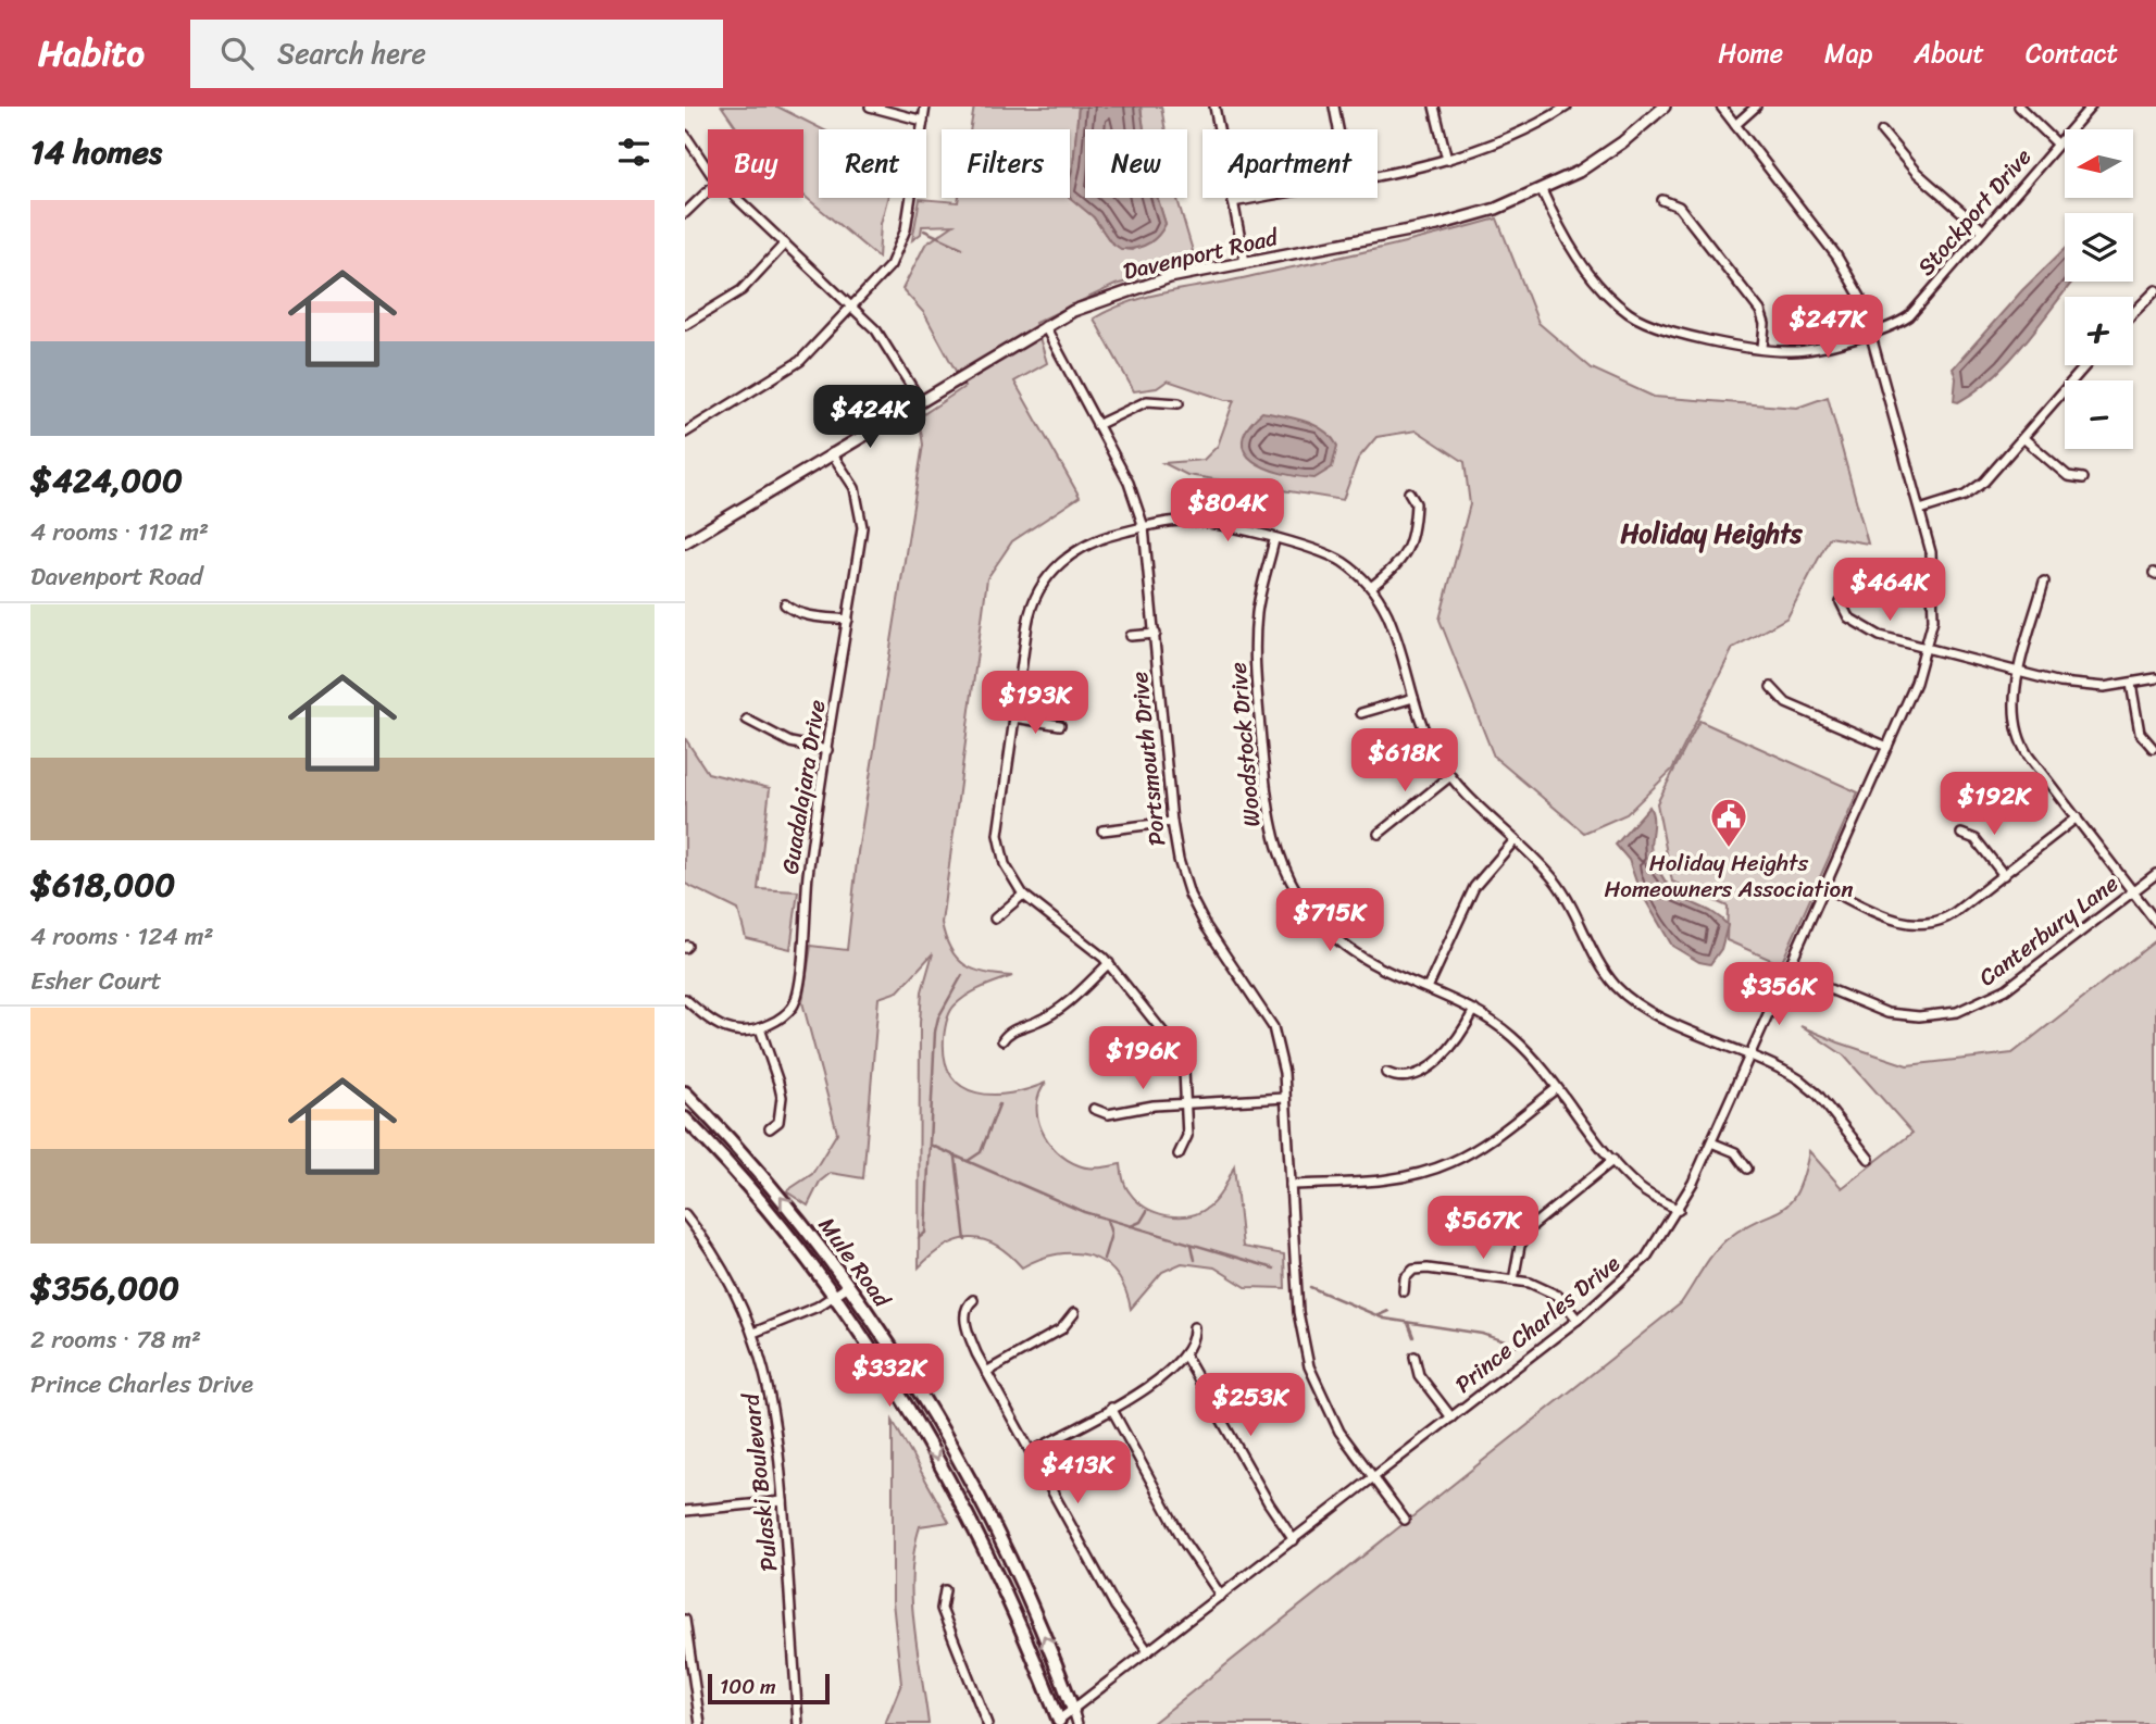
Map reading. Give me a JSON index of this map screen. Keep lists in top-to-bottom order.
{
  "streets": {
    "main road": ["Mule Road"],
    "street": [
      "Stockport Drive",
      "Davenport Road",
      "Woodstock Drive",
      "Portsmouth Drive",
      "Guadalajara Drive",
      "Canterbury Lane",
      "Prince Charles Drive",
      "Pulaski Boulevard"
    ]
  },
  "crossings": [
    ["Stockport Drive", "Davenport Road"],
    ["Stockport Drive", "Prince Charles Drive"],
    ["Davenport Road", "Portsmouth Drive"],
    ["Davenport Road", "Guadalajara Drive"],
    ["Woodstock Drive", "Prince Charles Drive"],
    ["Portsmouth Drive", "Prince Charles Drive"],
    ["Canterbury Lane", "Prince Charles Drive"],
    ["Mule Road", "Prince Charles Drive"]
  ],
  "districts": ["Holiday Heights"],
  "places": {
    "public building": ["Holiday Heights Homeowners Association"]
  },
  "scale_bar": "100 m",
  "north": "left",
  "page": {
    "header": "Habito",
    "search": "Search here",
    "nav": [
      "Home",
      "Map",
      "About",
      "Contact"
    ],
    "heading": "14 homes",
    "map_buttons": ["+", "−"],
    "chip": [
      "Buy",
      "Rent",
      "Filters",
      "New",
      "Apartment"
    ],
    "list": [
      {
        "name": "$424,000",
        "note": "4 rooms · 112 m² · Davenport Road"
      },
      {
        "name": "$618,000",
        "note": "4 rooms · 124 m² · Esher Court"
      },
      {
        "name": "$356,000",
        "note": "2 rooms · 78 m² · Prince Charles Drive"
      }
    ],
    "price": [
      "$247K",
      "$424K",
      "$804K",
      "$464K",
      "$193K",
      "$618K",
      "$192K",
      "$715K",
      "$356K",
      "$196K",
      "$567K",
      "$332K",
      "$253K",
      "$413K"
    ],
    "scale": "100 m"
  }
}
